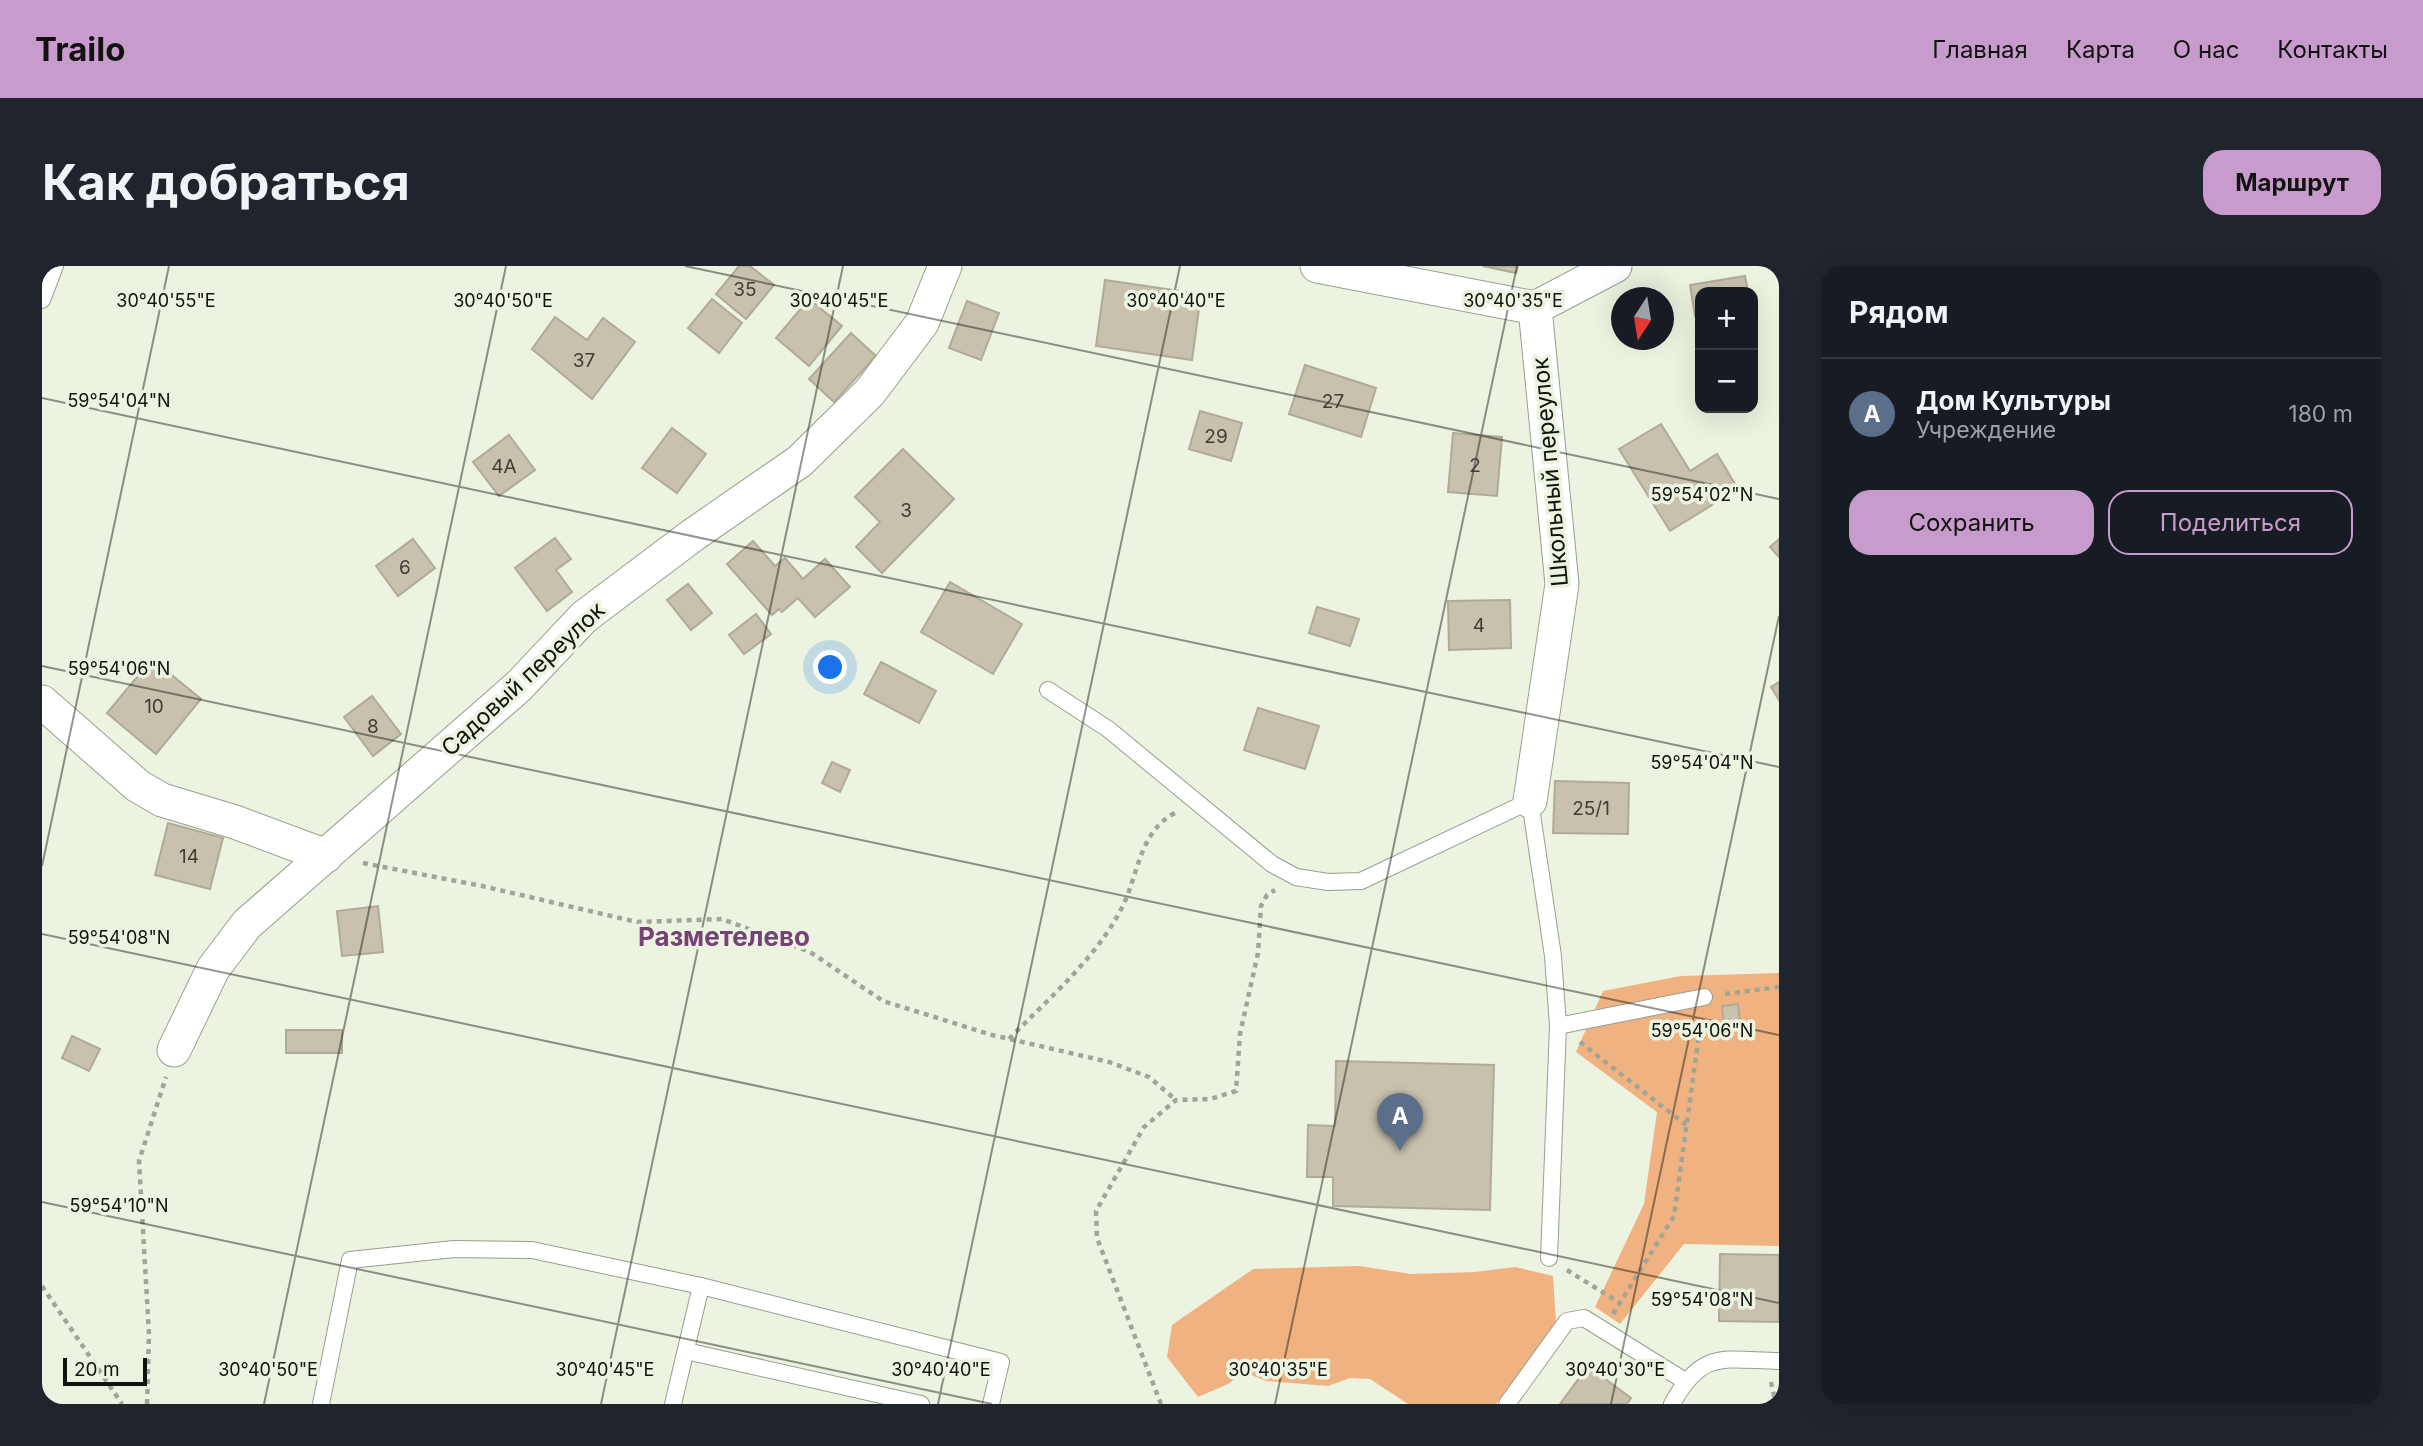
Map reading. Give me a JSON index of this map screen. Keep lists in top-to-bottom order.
{
  "streets": {
    "street": ["Школьный переулок", "Садовый переулок"]
  },
  "districts": ["Разметелево"],
  "house_numbers": [
    "35",
    "37",
    "27",
    "29",
    "2",
    "4А",
    "3",
    "6",
    "4",
    "10",
    "8",
    "25/1",
    "14"
  ],
  "scale_bar": "20 m",
  "north": "bottom",
  "page": {
    "header": "Trailo",
    "nav": [
      "Главная",
      "Карта",
      "О нас",
      "Контакты"
    ],
    "buttons": [
      "Маршрут",
      ["Сохранить", "Поделиться"]
    ],
    "title": "Как добраться",
    "heading": "Рядом",
    "map_buttons": ["+", "−"],
    "list": [
      {
        "mark": "A",
        "name": "Дом Культуры",
        "note": "Учреждение",
        "value": "180 m"
      }
    ],
    "pins": "A",
    "scale": "20 m"
  },
  "coordinates": [
    "30°40'55\"E",
    "30°40'50\"E",
    "30°40'45\"E",
    "30°40'40\"E",
    "30°40'35\"E",
    "59°54'04\"N",
    "59°54'02\"N",
    "59°54'06\"N",
    "59°54'08\"N",
    "59°54'10\"N",
    "30°40'30\"E"
  ]
}
